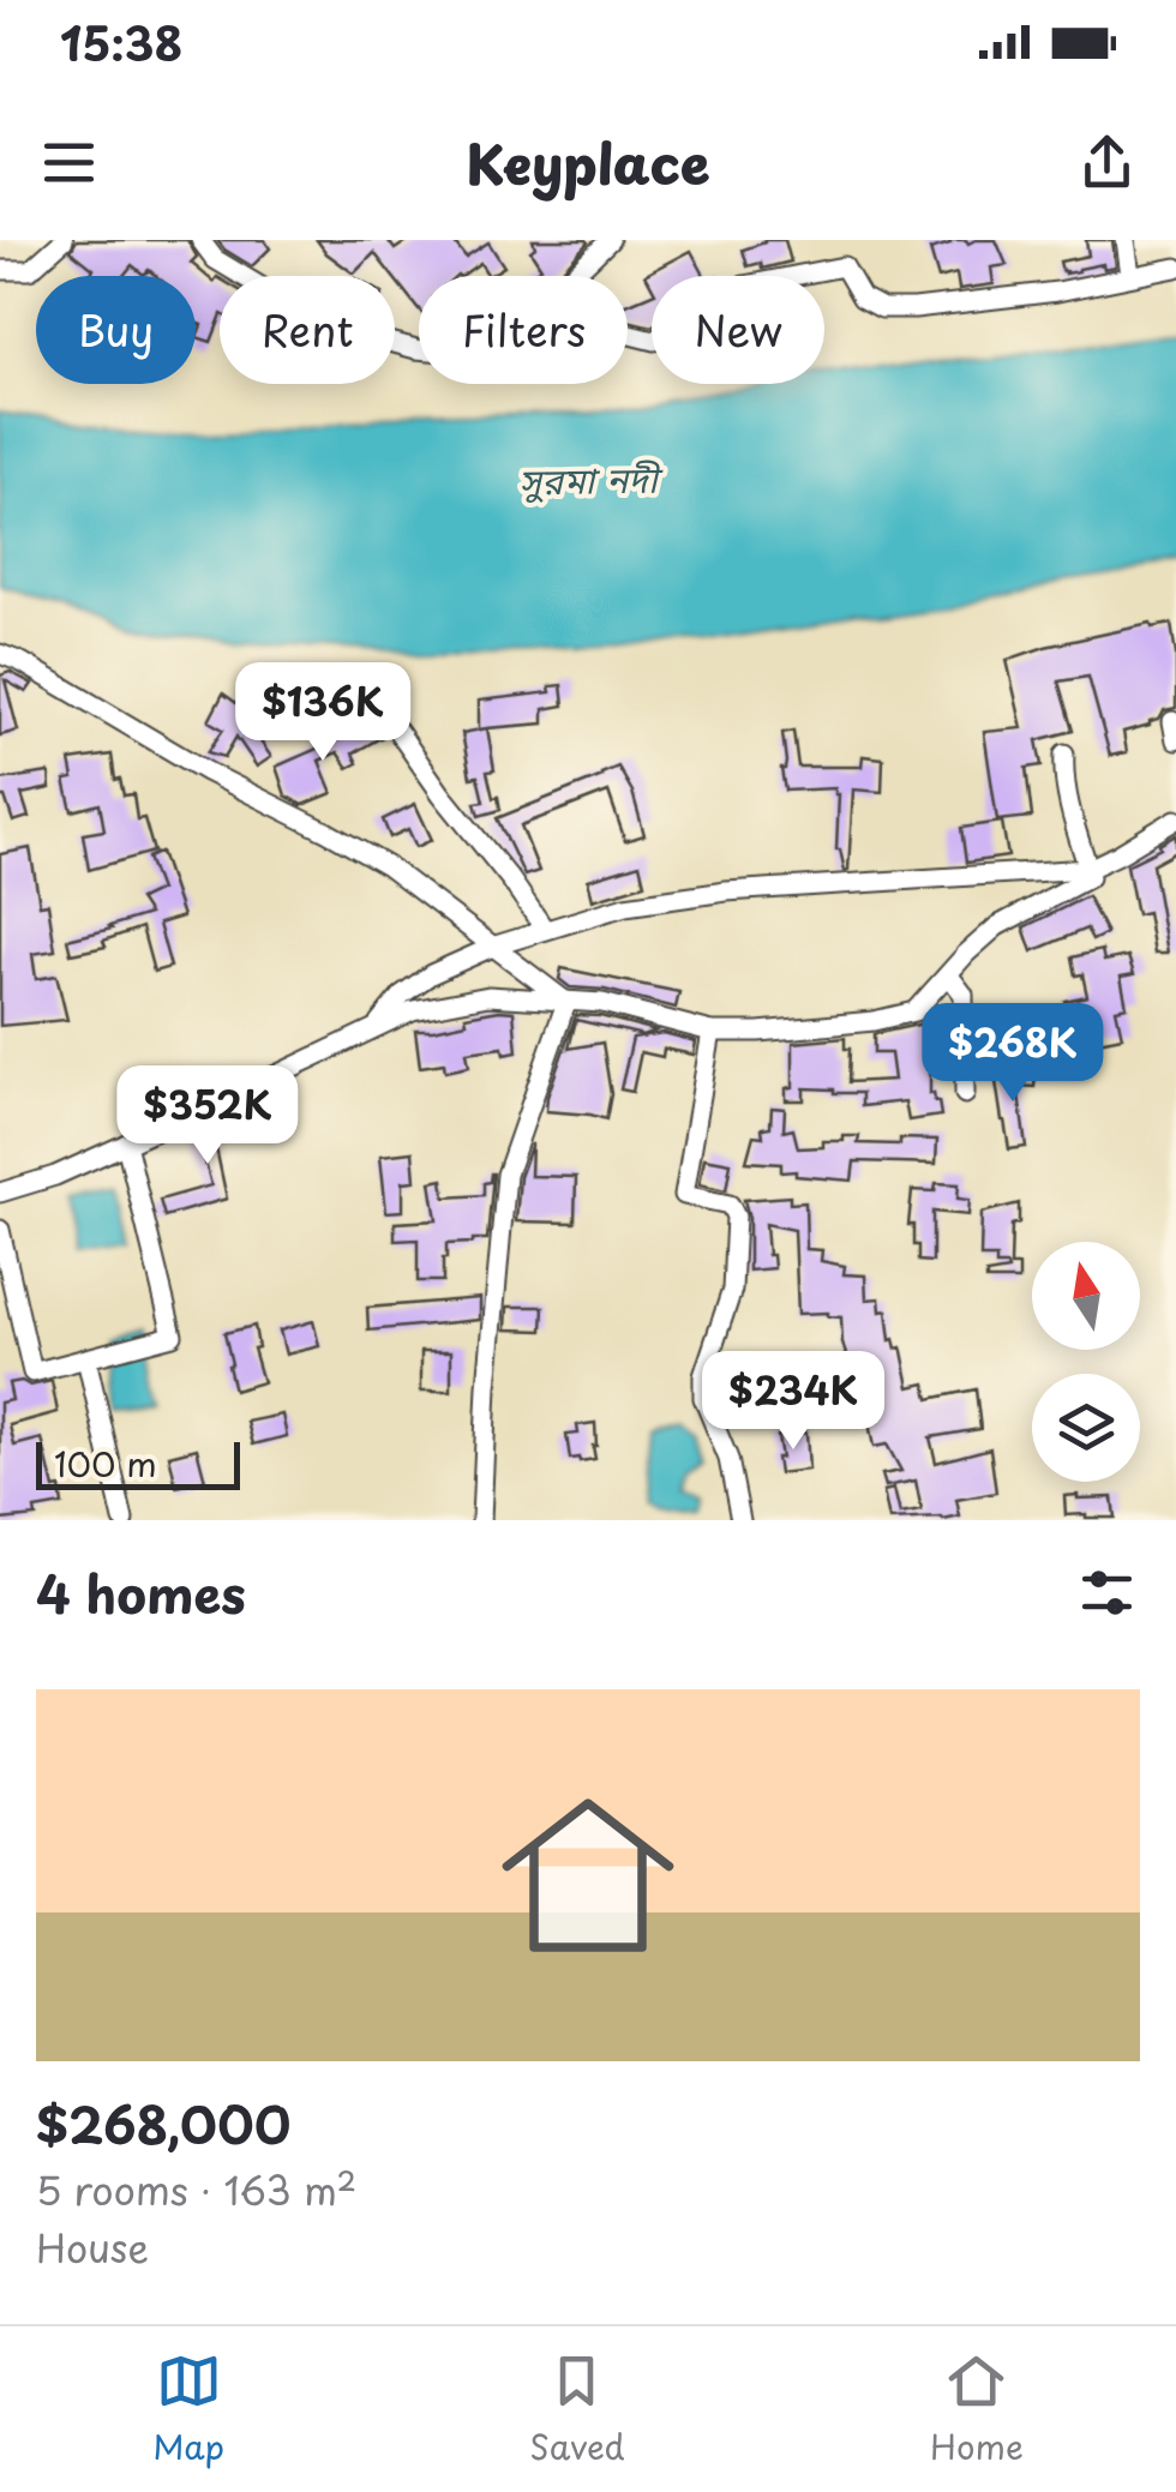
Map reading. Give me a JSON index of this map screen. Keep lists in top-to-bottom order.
{
  "water": ["সুরমা নদী"],
  "scale_bar": "100 m",
  "north": "top",
  "page": {
    "status": "15:38",
    "header": "Keyplace",
    "chip": [
      "Buy",
      "Rent",
      "Filters",
      "New"
    ],
    "price": [
      "$136K",
      "$268K",
      "$352K",
      "$234K"
    ],
    "scale": "100 m",
    "heading": "4 homes",
    "list": [
      {
        "name": "$268,000",
        "note": "5 rooms · 163 m² · House"
      }
    ],
    "tabs": ["Map", "Saved", "Home"]
  }
}
